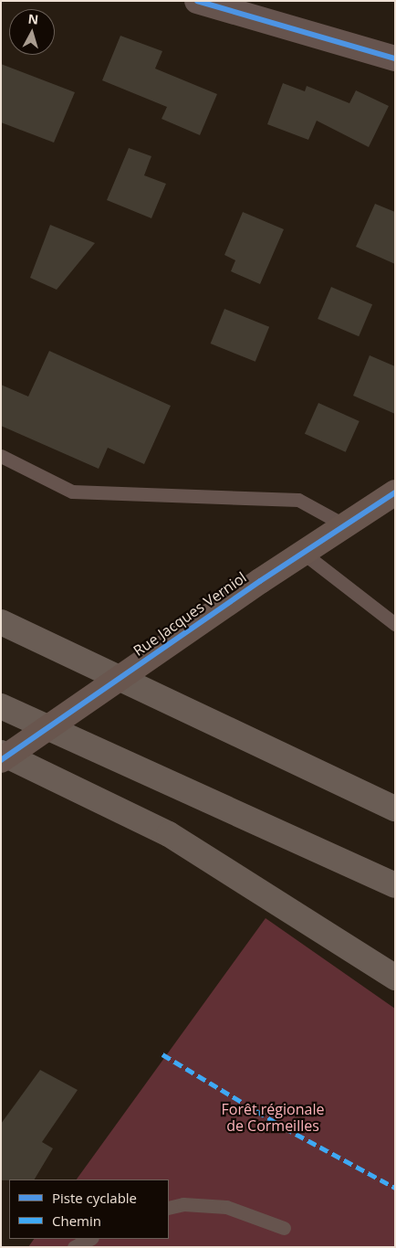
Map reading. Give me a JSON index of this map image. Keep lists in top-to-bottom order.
{
  "streets": {
    "street": ["Rue Jacques Verniol"]
  },
  "parks": ["Forêt régionale de Cormeilles"],
  "legend": ["Piste cyclable", "Chemin"],
  "north": "top"
}
